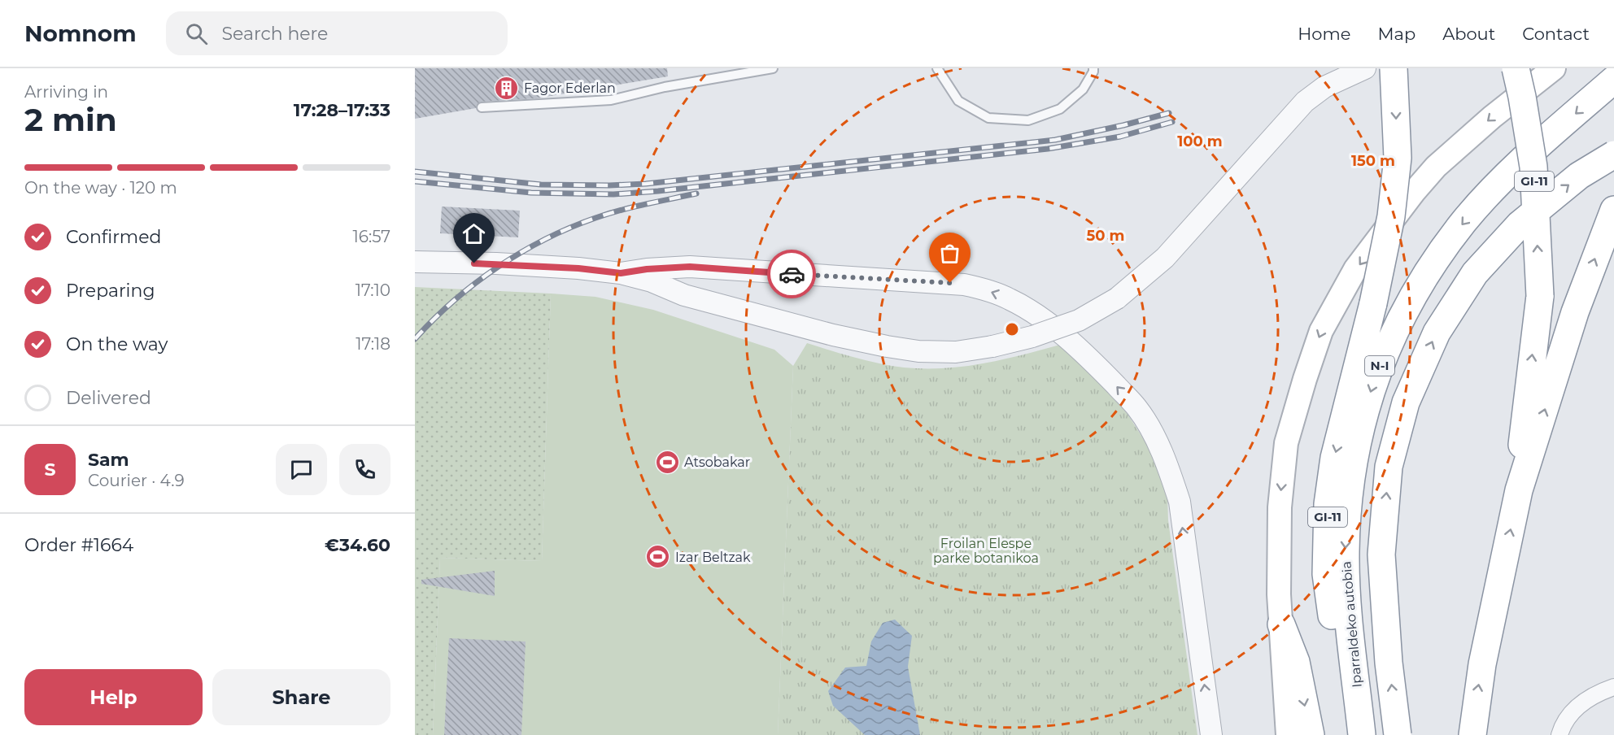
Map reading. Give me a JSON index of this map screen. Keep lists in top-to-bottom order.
{
  "streets": {
    "highway": ["GI-11", "N-I", "Iparraldeko autobia"]
  },
  "parks": ["Froilan Elespe parke botanikoa"],
  "places": {
    "building": ["Fagor Ederlan"],
    "sports": ["Atsobakar", "Izar Beltzak"]
  },
  "page": {
    "header": "Nomnom",
    "search": "Search here",
    "nav": [
      "Home",
      "Map",
      "About",
      "Contact"
    ],
    "heading": ["2 min", "Arriving in", "17:28–17:33"],
    "panel": [
      "Sam",
      "Courier · 4.9",
      "Order #1664",
      "€34.60"
    ],
    "bar": "On the way · 120 m",
    "list": [
      ["Confirmed", "16:57"],
      ["Preparing", "17:10"],
      ["On the way", "17:18"],
      "Delivered"
    ],
    "round": "S",
    "buttons": ["Help", "Share"]
  },
  "rings": ["100 m", "150 m", "50 m"]
}
